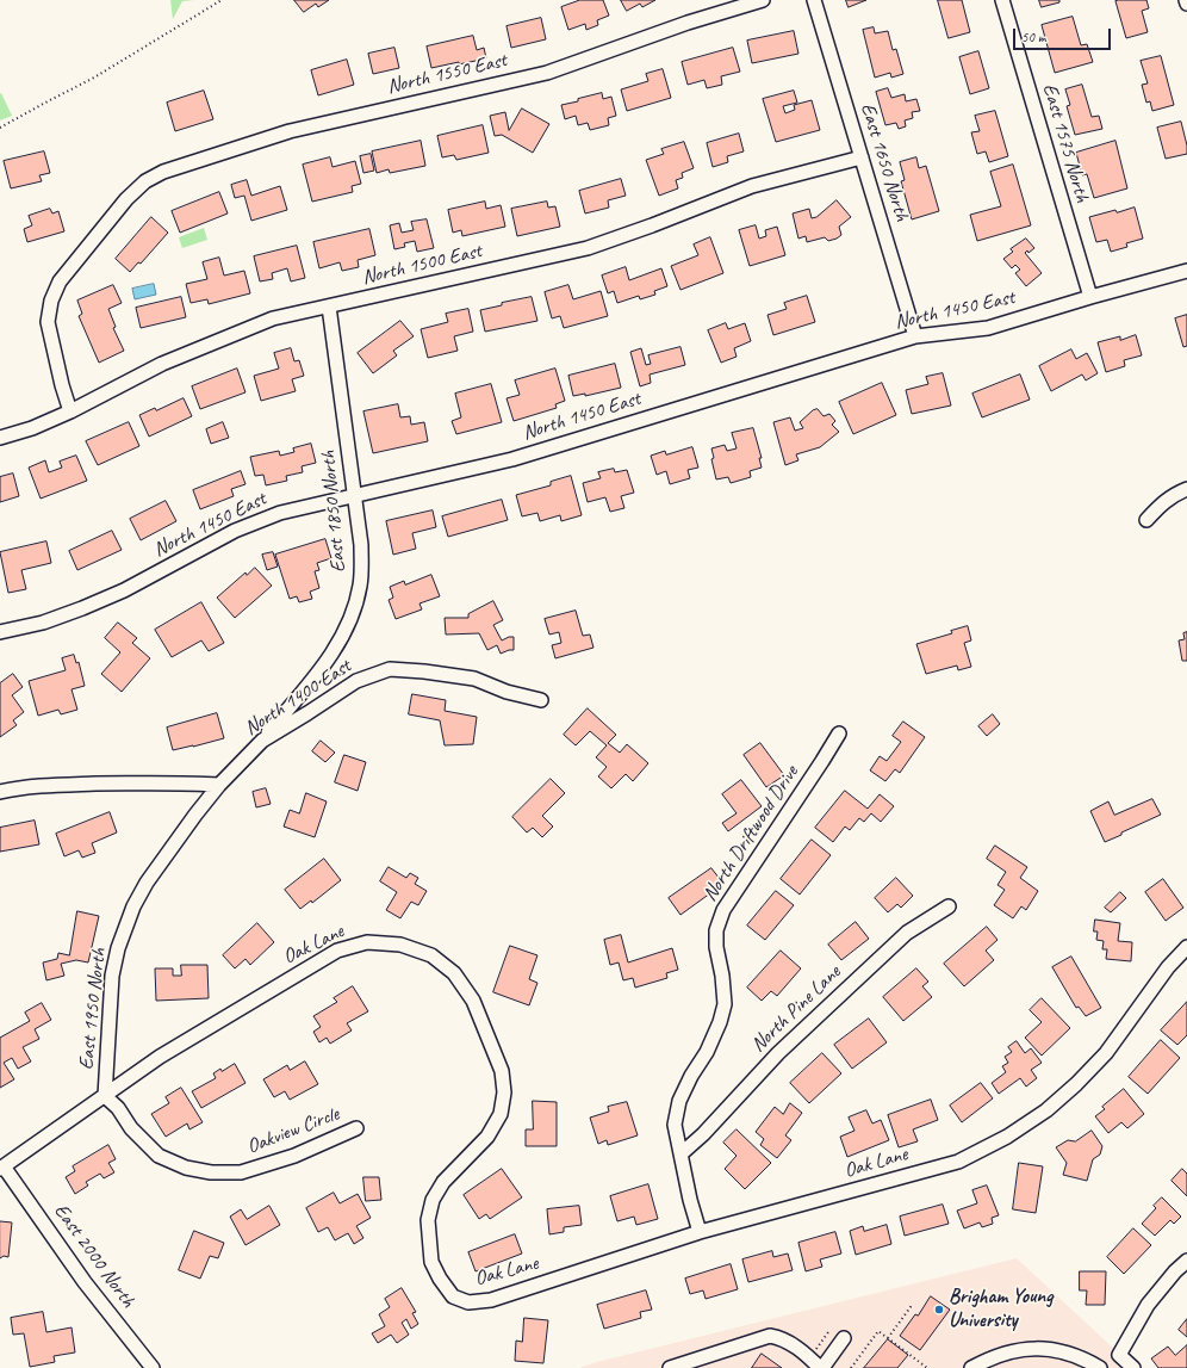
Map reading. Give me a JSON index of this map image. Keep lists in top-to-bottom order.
{
  "streets": {
    "street": [
      "North 1550 East",
      "East 1575 North",
      "East 1650 North",
      "North 1500 East",
      "North 1450 East",
      "East 1850 North",
      "North 1400 East",
      "North Driftwood Drive",
      "Oak Lane",
      "East 1950 North",
      "North Pine Lane",
      "Oakview Circle",
      "East 2000 North"
    ]
  },
  "crossings": [
    ["North 1550 East", "North 1500 East"],
    ["East 1575 North", "North 1450 East"],
    ["East 1650 North", "North 1500 East"],
    ["East 1650 North", "North 1450 East"],
    ["North 1500 East", "East 1850 North"],
    ["North 1450 East", "East 1850 North"],
    ["East 1850 North", "North 1400 East"],
    ["North 1400 East", "East 1950 North"],
    ["North Driftwood Drive", "Oak Lane"],
    ["North Driftwood Drive", "North Pine Lane"],
    ["Oak Lane", "East 1950 North"],
    ["Oak Lane", "Oakview Circle"],
    ["Oak Lane", "East 2000 North"],
    ["East 1950 North", "Oakview Circle"]
  ],
  "places": ["Brigham Young University"],
  "scale_bar": "50 m"
}
